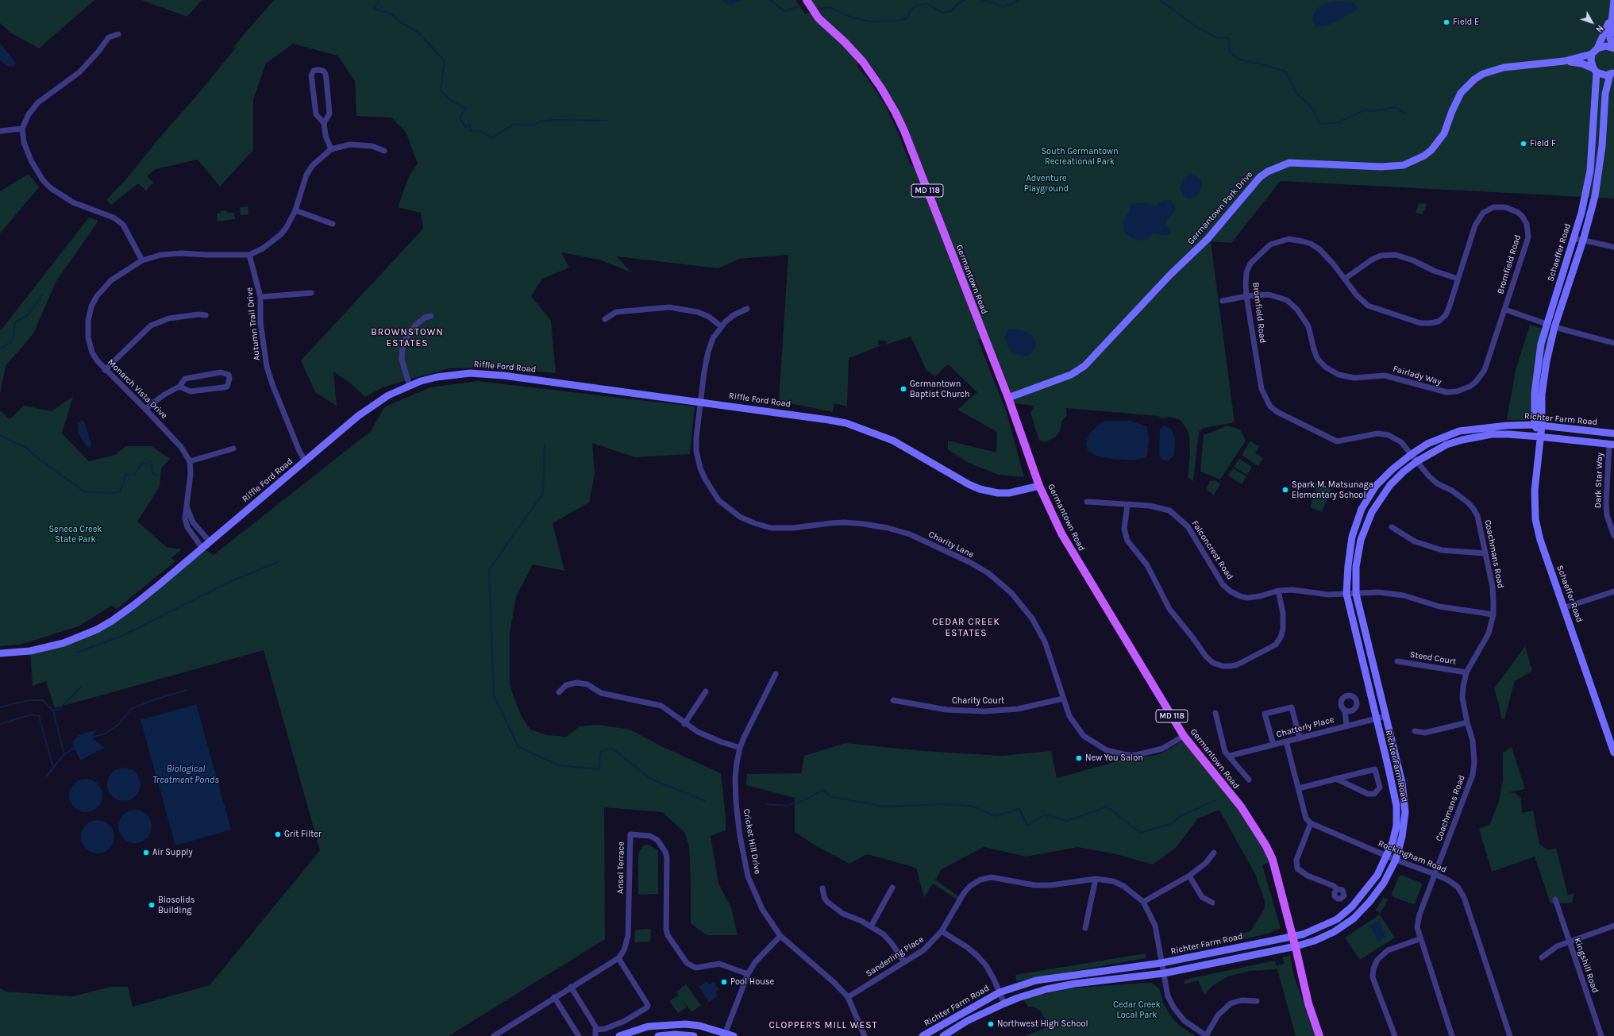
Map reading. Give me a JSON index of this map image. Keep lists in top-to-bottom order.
{
  "streets": {
    "main road": ["MD 118", "Germantown Road"],
    "street": [
      "Germantown Park Drive",
      "Schaeffer Road",
      "Bromfield Road",
      "Autumn Trail Drive",
      "Riffle Ford Road",
      "Fairlady Way",
      "Monarch Vista Drive",
      "Richter Farm Road",
      "Dark Star Way",
      "Charity Lane",
      "Falconcrest Road",
      "Coachmans Road",
      "Steed Court",
      "Charity Court",
      "Chatterly Place",
      "Cricket Hill Drive",
      "Rockingham Road",
      "Ansel Terrace",
      "Sanderling Place",
      "Kingshill Road"
    ]
  },
  "crossings": [
    ["Germantown Park Drive", "Schaeffer Road"],
    ["Germantown Park Drive", "Germantown Road"],
    ["Schaeffer Road", "Richter Farm Road"],
    ["Bromfield Road", "Fairlady Way"],
    ["Bromfield Road", "Richter Farm Road"],
    ["Bromfield Road", "Coachmans Road"],
    ["Germantown Road", "Riffle Ford Road"],
    ["Germantown Road", "Richter Farm Road"],
    ["Germantown Road", "Charity Lane"],
    ["Autumn Trail Drive", "Riffle Ford Road"],
    ["Autumn Trail Drive", "Monarch Vista Drive"],
    ["Riffle Ford Road", "Charity Lane"],
    ["Richter Farm Road", "Dark Star Way"],
    ["Richter Farm Road", "Falconcrest Road"],
    ["Richter Farm Road", "Coachmans Road"],
    ["Richter Farm Road", "Chatterly Place"],
    ["Richter Farm Road", "Rockingham Road"],
    ["Richter Farm Road", "Sanderling Place"],
    ["Charity Lane", "Charity Court"],
    ["Falconcrest Road", "Coachmans Road"],
    ["Coachmans Road", "Steed Court"],
    ["Coachmans Road", "Rockingham Road"],
    ["Cricket Hill Drive", "Sanderling Place"]
  ],
  "districts": ["BROWNSTOWN ESTATES", "CEDAR CREEK ESTATES", "CLOPPER'S MILL WEST"],
  "water": ["Biological Treatment Ponds"],
  "parks": [
    "South Germantown Recreational Park",
    "Adventure Playground",
    "Seneca Creek State Park",
    "Cedar Creek Local Park"
  ],
  "places": [
    "Field E",
    "Field F",
    "Germantown Baptist Church",
    "Spark M. Matsunaga Elementary School",
    "New You Salon",
    "Grit Filter",
    "Air Supply",
    "Biosolids Building",
    "Pool House",
    "Northwest High School"
  ],
  "north": "bottom right"
}
